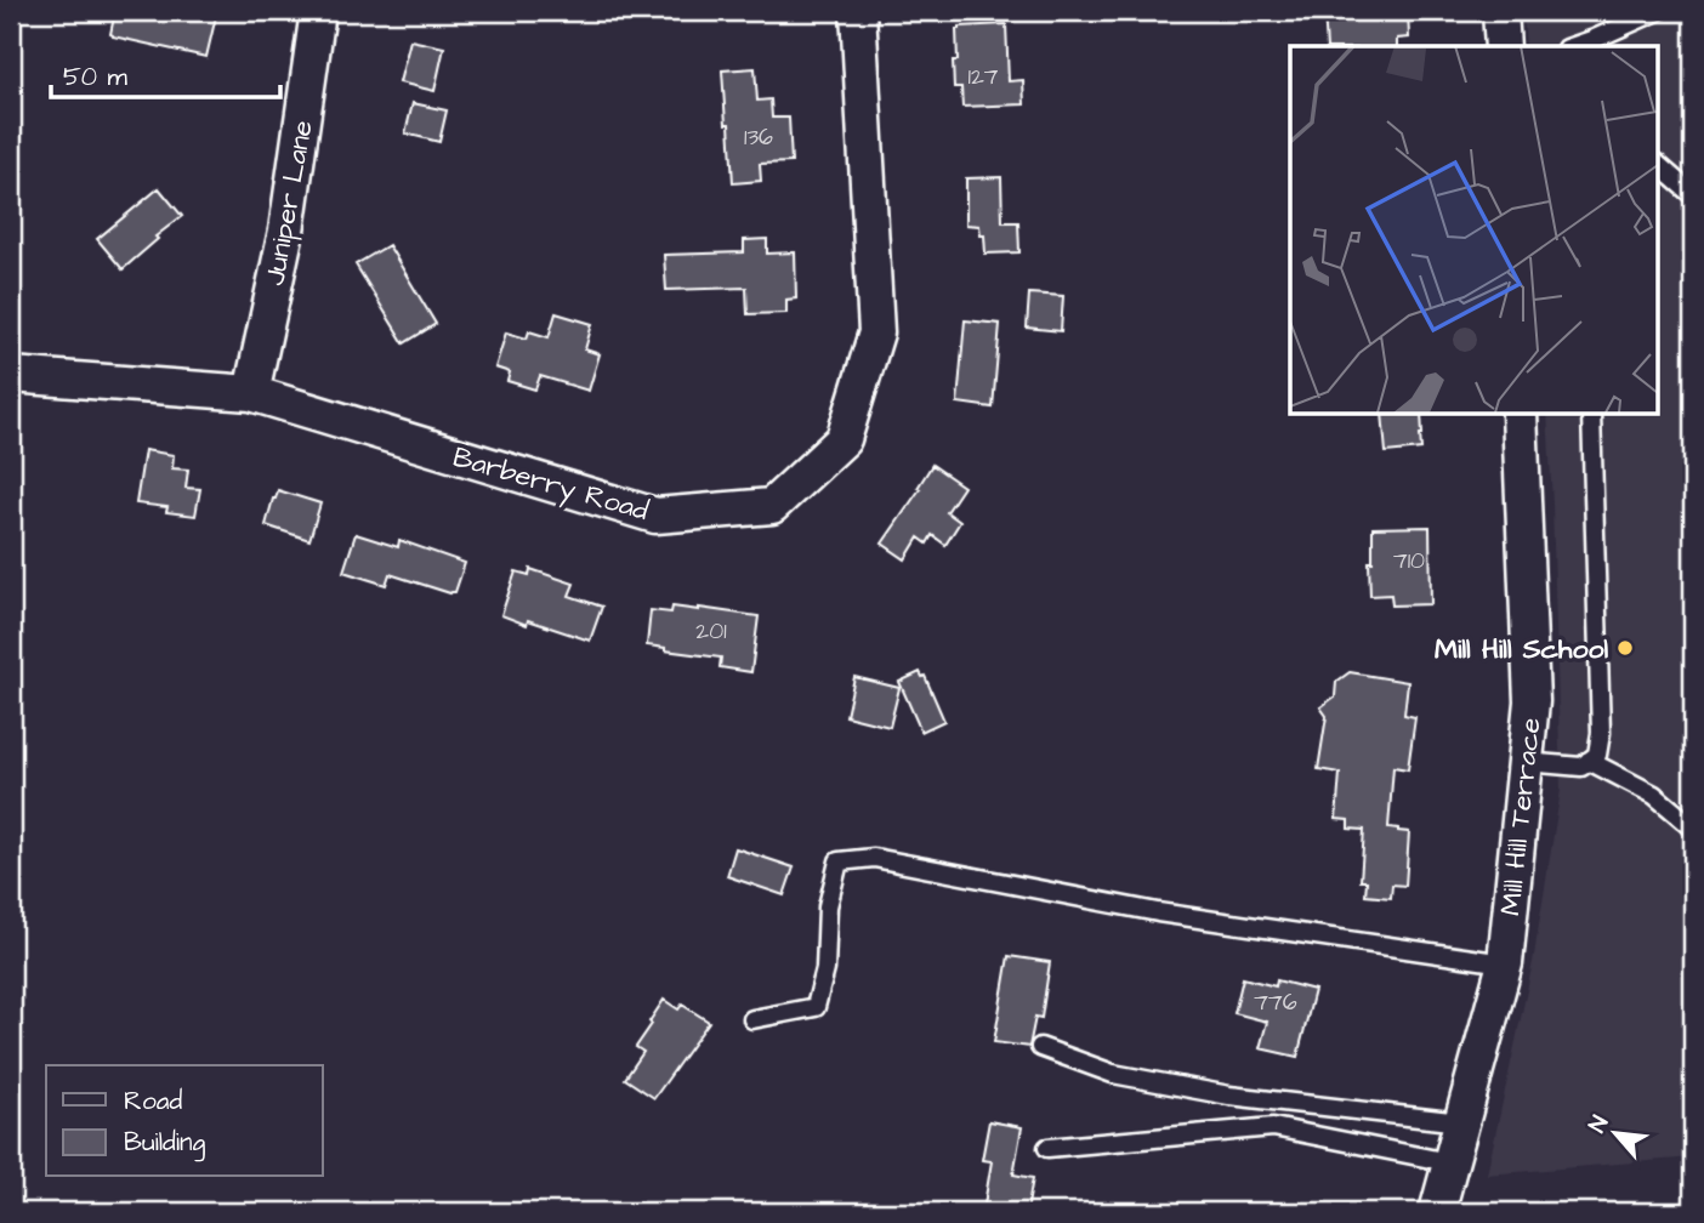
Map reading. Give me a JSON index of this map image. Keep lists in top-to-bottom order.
{
  "streets": {
    "street": ["Juniper Lane", "Barberry Road", "Mill Hill Terrace"]
  },
  "crossings": [
    ["Juniper Lane", "Barberry Road"]
  ],
  "places": ["Mill Hill School"],
  "house_numbers": [
    "127",
    "136",
    "710",
    "201",
    "776"
  ],
  "legend": ["Road", "Building"],
  "scale_bar": "50 m",
  "north": "top left"
}
